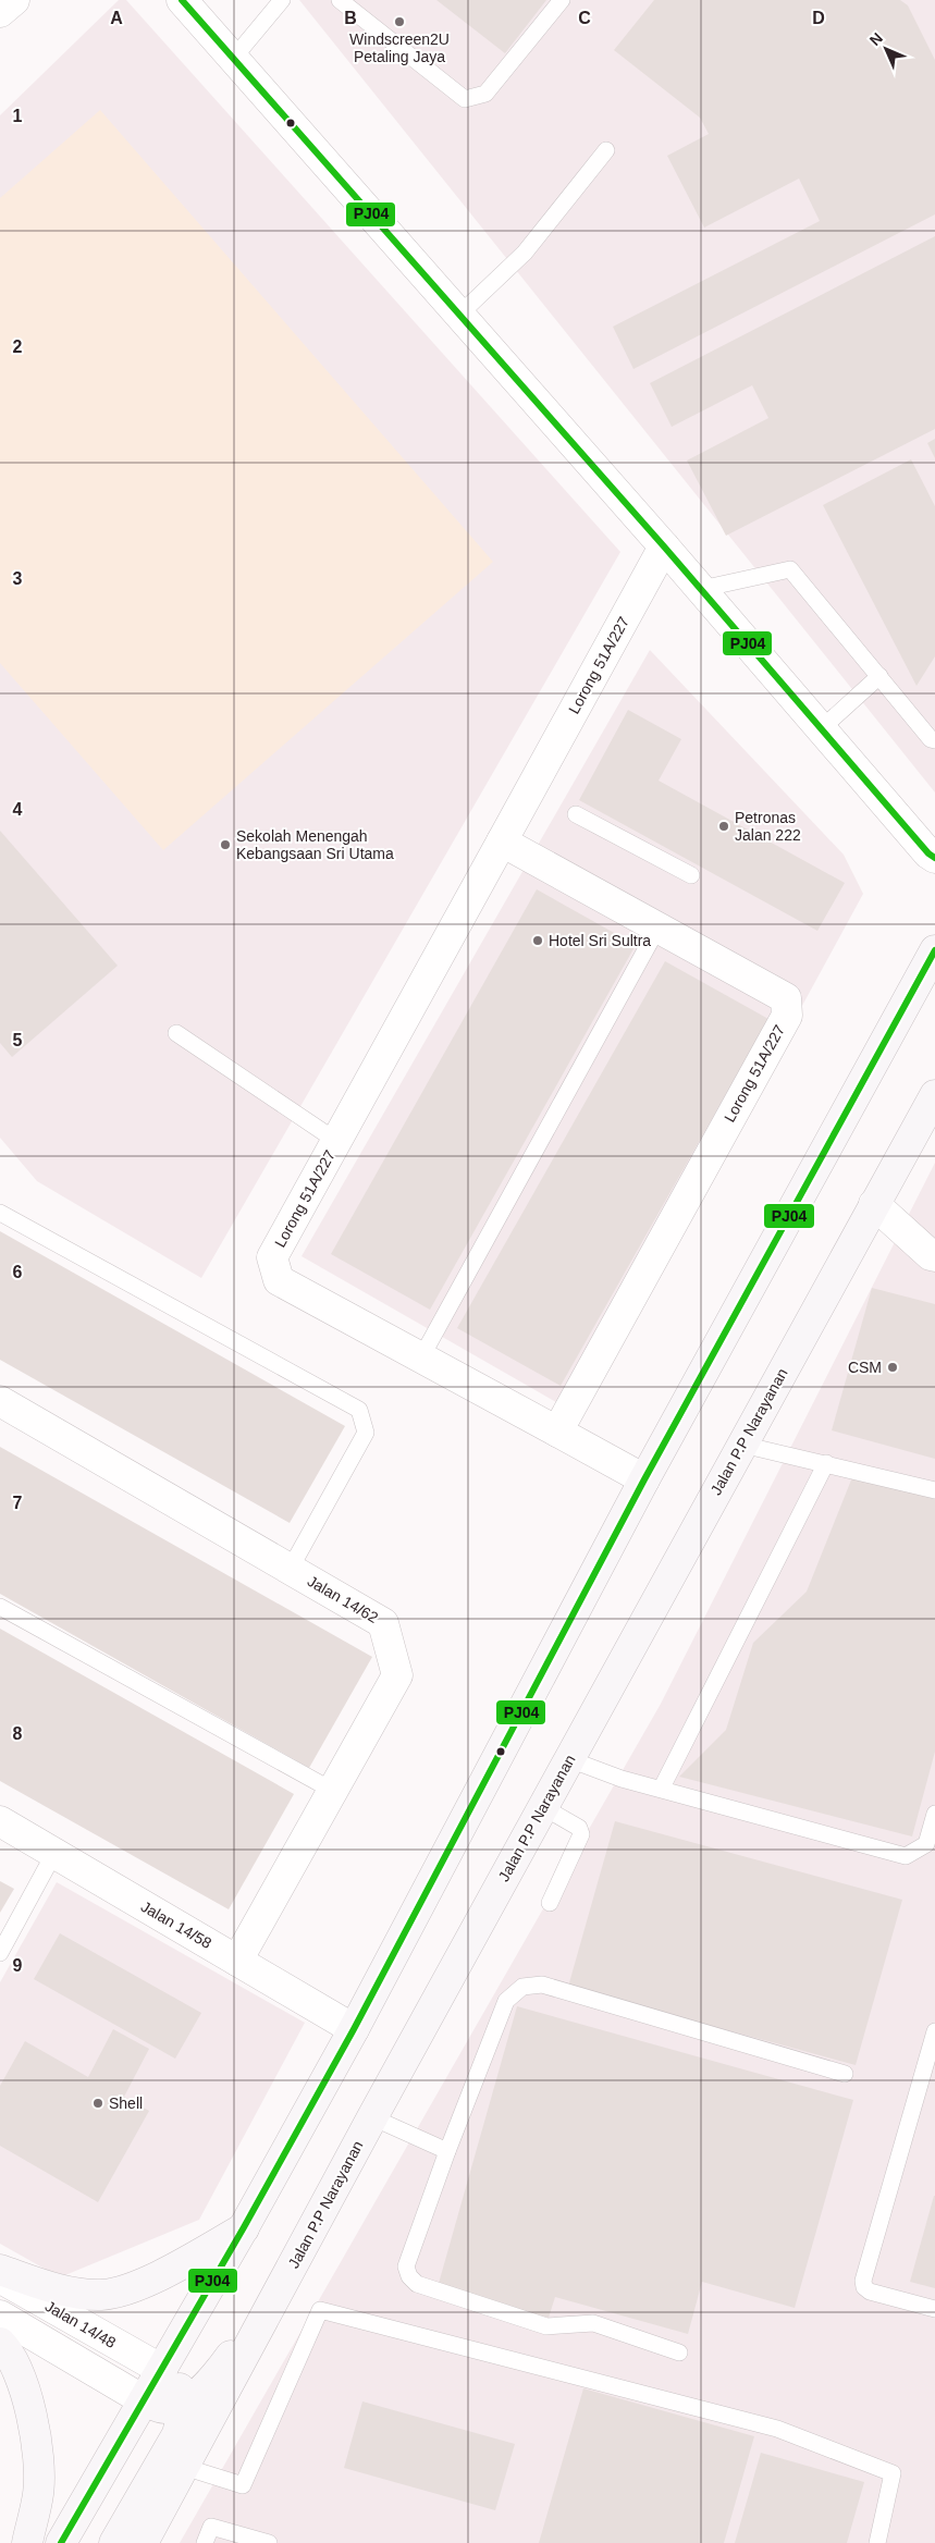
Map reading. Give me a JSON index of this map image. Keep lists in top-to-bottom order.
{
  "streets": {
    "main road": ["Jalan P.P Narayanan"],
    "street": [
      "Lorong 51A/227",
      "Jalan 14/62",
      "Jalan 14/58",
      "Jalan 14/48"
    ]
  },
  "crossings": [
    ["Jalan 14/62", "Jalan 14/58"]
  ],
  "places": [
    "Windscreen2U Petaling Jaya",
    "Petronas Jalan 222",
    "Sekolah Menengah Kebangsaan Sri Utama",
    "Hotel Sri Sultra",
    "CSM",
    "Shell"
  ],
  "lines": ["transit line PJ04"],
  "north": "top left",
  "grid": {
    "columns": [
      "A",
      "B",
      "C",
      "D"
    ],
    "rows": [
      "1",
      "2",
      "3",
      "4",
      "5",
      "6",
      "7",
      "8",
      "9"
    ]
  }
}
